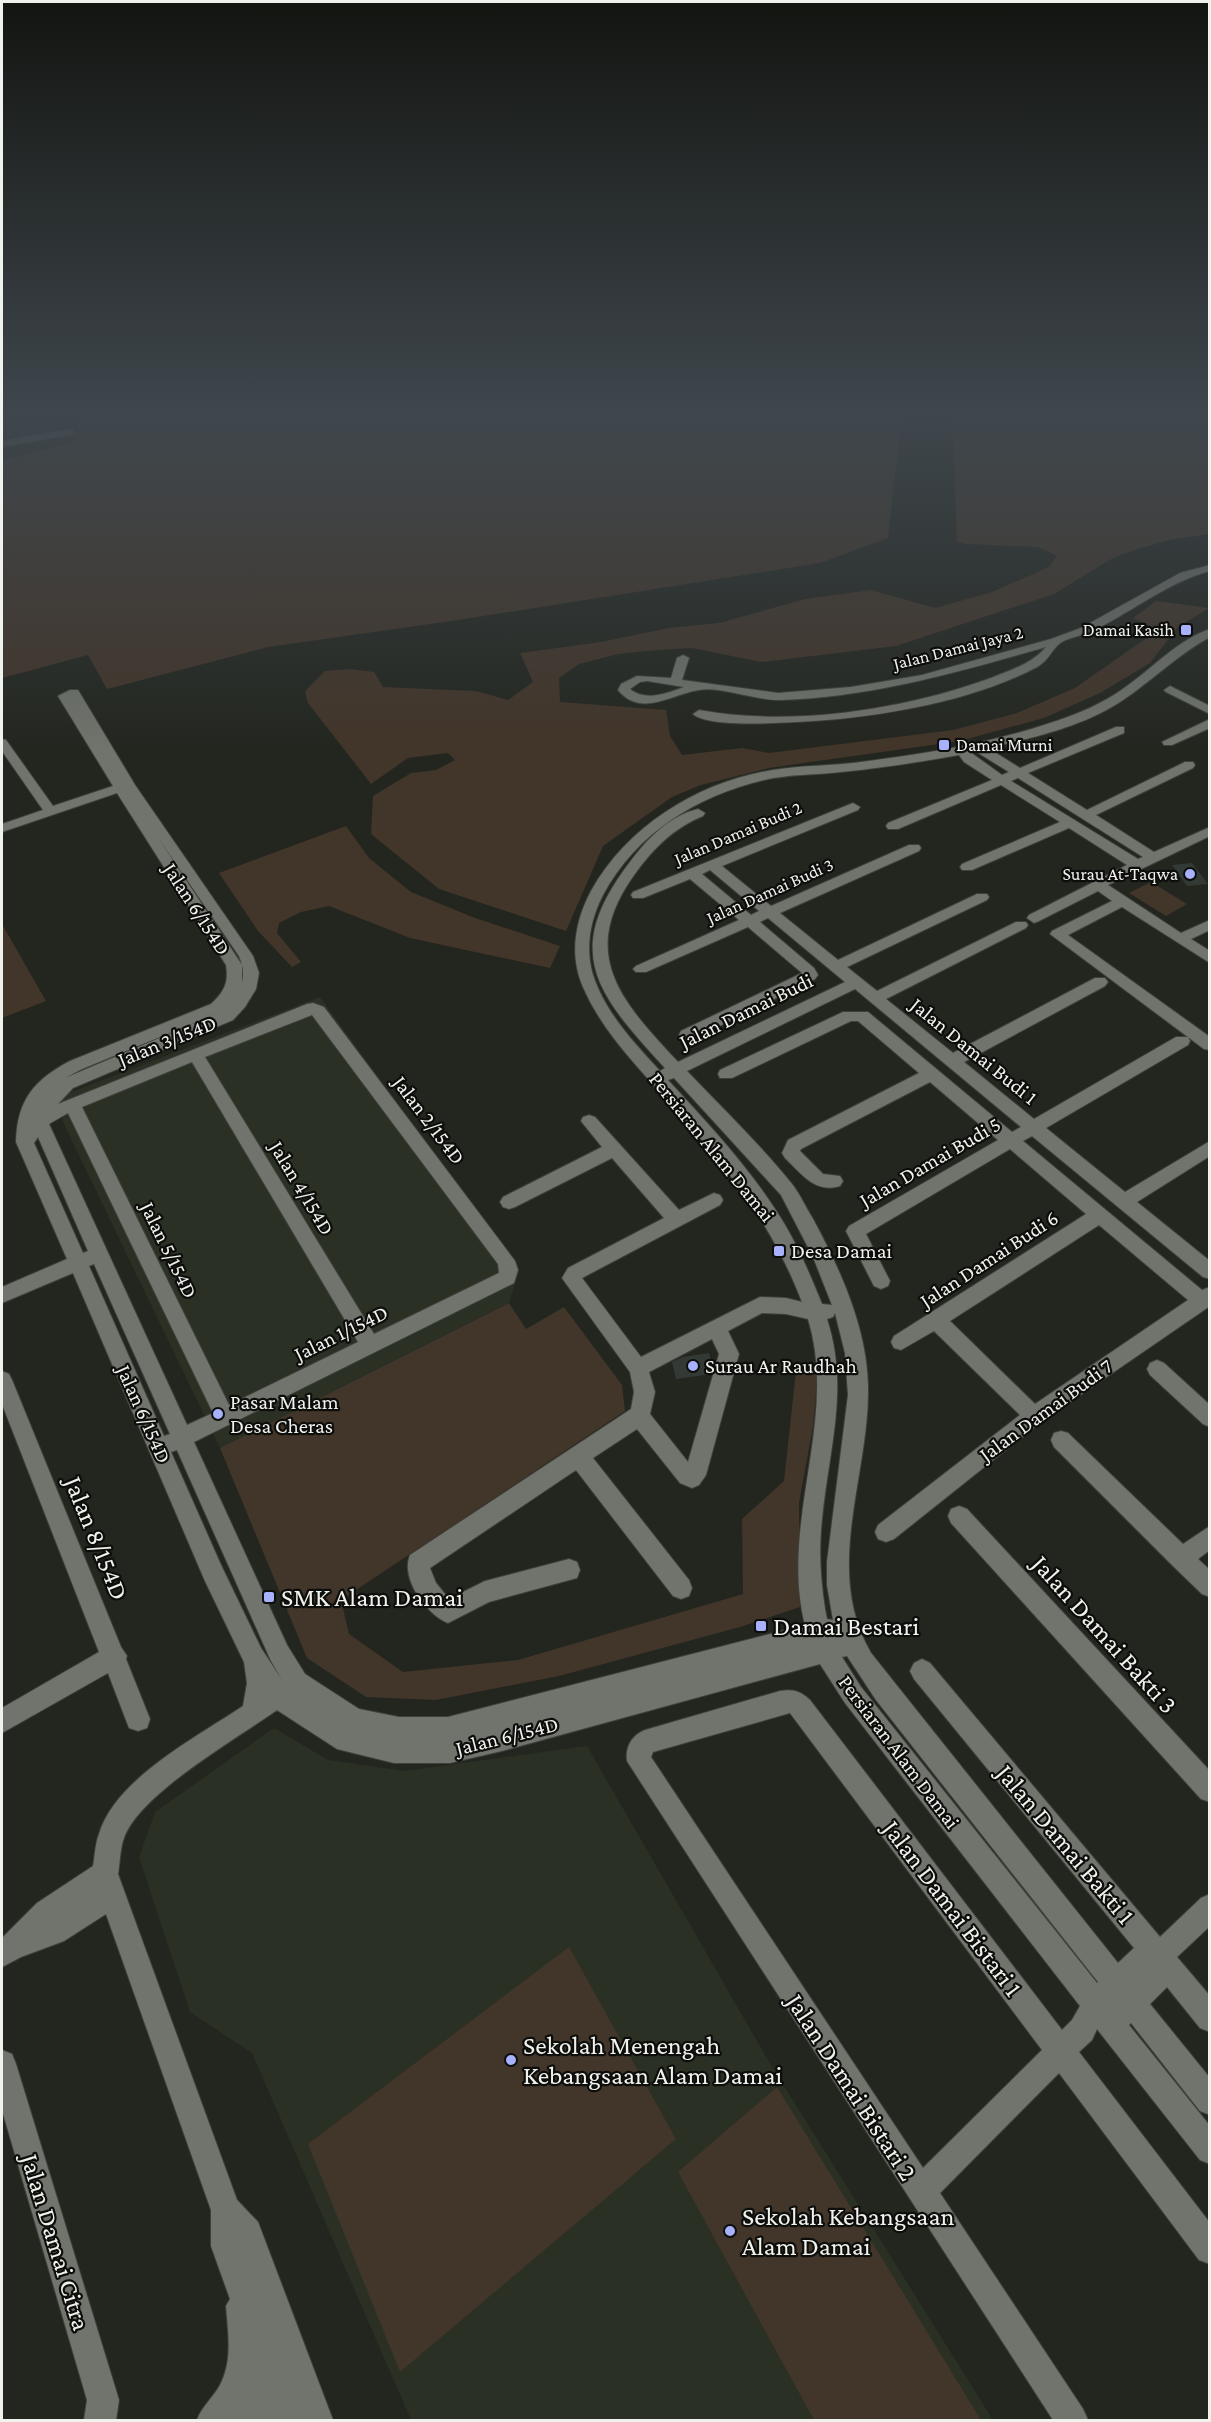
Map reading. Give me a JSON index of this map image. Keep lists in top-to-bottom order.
{
  "streets": {
    "street": [
      "Jalan Damai Jaya 2",
      "Jalan Damai Budi 2",
      "Jalan Damai Budi 3",
      "Jalan 6/154D",
      "Jalan Damai Budi",
      "Jalan 3/154D",
      "Jalan Damai Budi 1",
      "Jalan 2/154D",
      "Persiaran Alam Damai",
      "Jalan Damai Budi 5",
      "Jalan 4/154D",
      "Jalan 5/154D",
      "Jalan Damai Budi 6",
      "Jalan 1/154D",
      "Jalan Damai Budi 7",
      "Jalan 8/154D",
      "Jalan Damai Bakti 3",
      "Jalan Damai Bakti 1",
      "Jalan Damai Bistari 1",
      "Jalan Damai Bistari 2",
      "Jalan Damai Citra"
    ]
  },
  "crossings": [
    ["Jalan Damai Budi 2", "Jalan Damai Budi"],
    ["Jalan Damai Budi 2", "Jalan Damai Budi 1"],
    ["Jalan Damai Budi 3", "Jalan Damai Budi"],
    ["Jalan Damai Budi 3", "Jalan Damai Budi 1"],
    ["Jalan 6/154D", "Jalan 3/154D"],
    ["Jalan 6/154D", "Persiaran Alam Damai"],
    ["Jalan 6/154D", "Jalan 1/154D"],
    ["Jalan Damai Budi", "Jalan Damai Budi 1"],
    ["Jalan Damai Budi", "Persiaran Alam Damai"],
    ["Jalan 3/154D", "Jalan 2/154D"],
    ["Jalan 3/154D", "Jalan 4/154D"],
    ["Jalan 3/154D", "Jalan 5/154D"],
    ["Jalan Damai Budi 1", "Jalan Damai Budi 5"],
    ["Jalan 2/154D", "Jalan 1/154D"],
    ["Jalan 4/154D", "Jalan 1/154D"],
    ["Jalan 5/154D", "Jalan 1/154D"],
    ["Jalan Damai Bistari 1", "Jalan Damai Bistari 2"]
  ],
  "places": {
    "transit": [
      "Damai Kasih",
      "Damai Murni",
      "Desa Damai",
      "SMK Alam Damai",
      "Damai Bestari"
    ],
    "other": [
      "Surau At-Taqwa",
      "Surau Ar Raudhah",
      "Pasar Malam Desa Cheras",
      "Sekolah Menengah Kebangsaan Alam Damai",
      "Sekolah Kebangsaan Alam Damai"
    ]
  }
}
